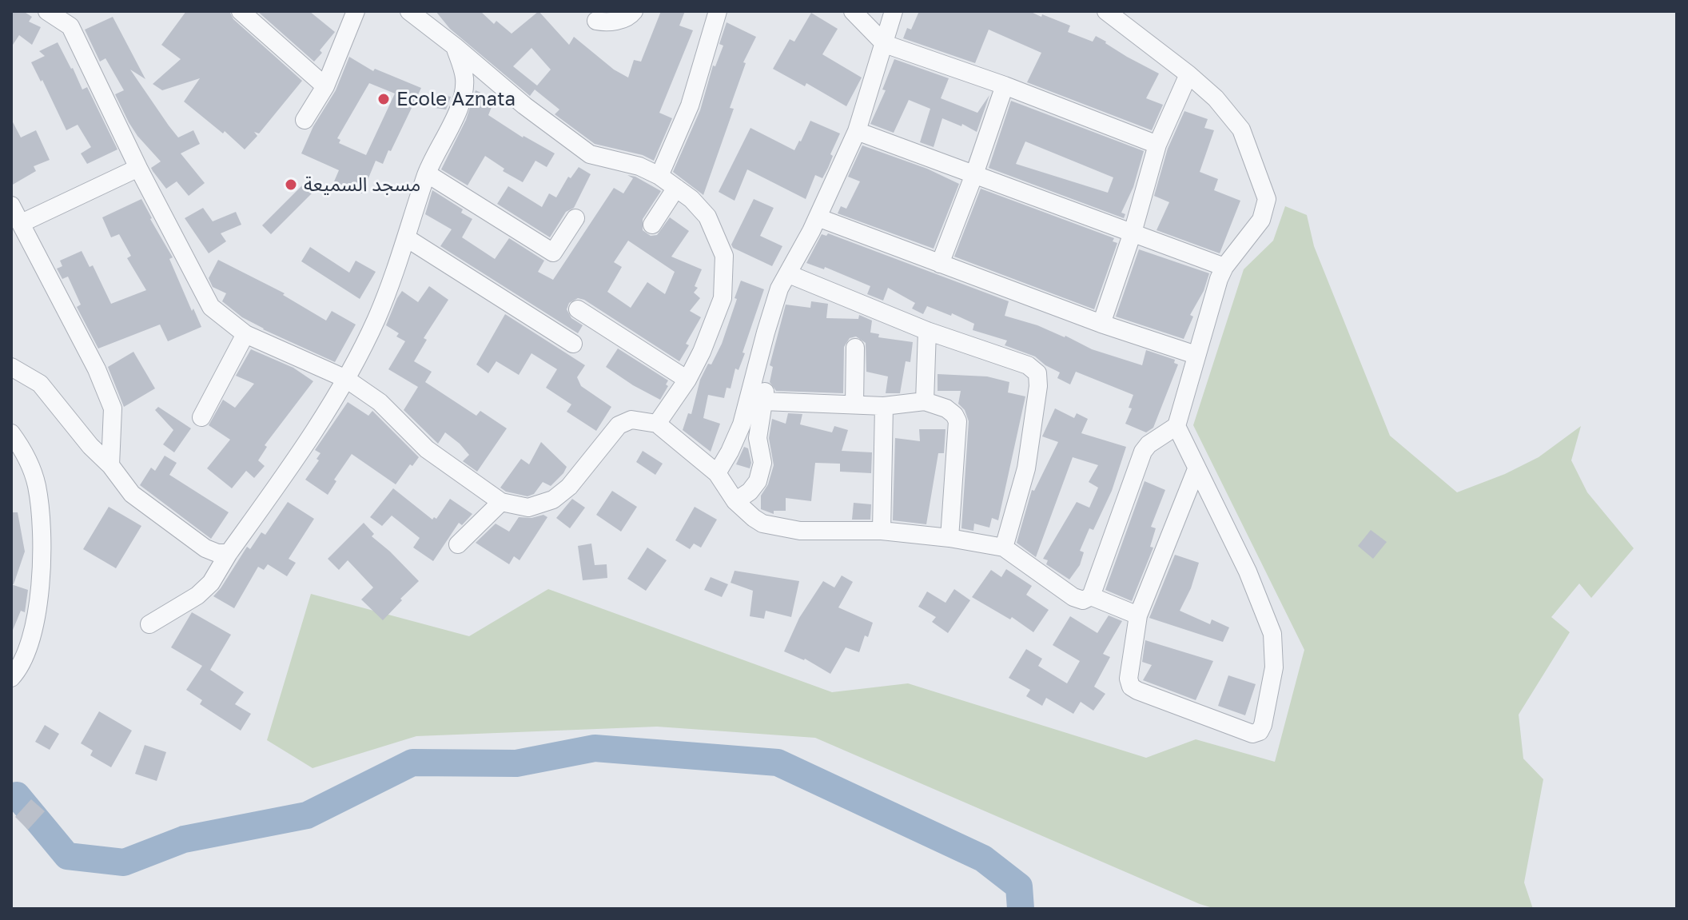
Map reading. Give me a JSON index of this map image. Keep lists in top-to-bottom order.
{
  "places": ["Ecole Aznata", "مسجد السميعة"]
}
